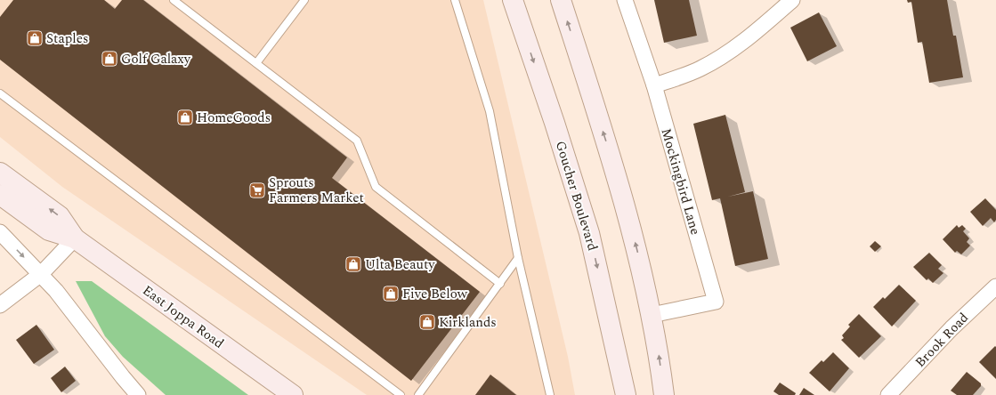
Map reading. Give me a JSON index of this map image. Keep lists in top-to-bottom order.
{
  "streets": {
    "main road": ["Goucher Boulevard", "East Joppa Road"],
    "street": ["Mockingbird Lane", "Brook Road"]
  },
  "places": {
    "shop": [
      "Staples",
      "Golf Galaxy",
      "HomeGoods",
      "Ulta Beauty",
      "Five Below",
      "Kirklands"
    ],
    "supermarket": ["Sprouts Farmers Market"]
  }
}
